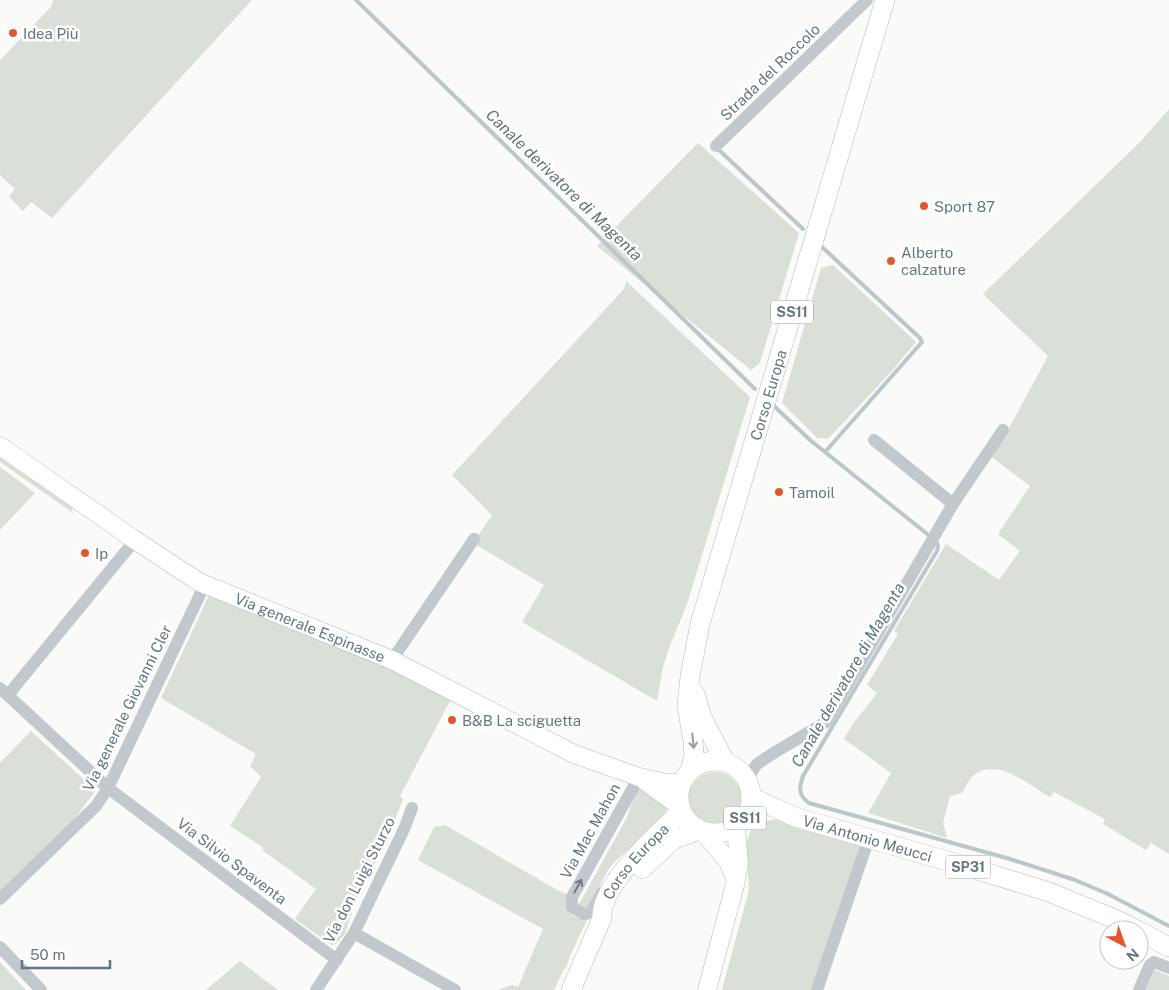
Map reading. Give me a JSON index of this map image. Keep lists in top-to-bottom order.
{
  "streets": {
    "main road": [
      "SS11",
      "Corso Europa",
      "Via Antonio Meucci",
      "SP31"
    ],
    "street": [
      "Strada del Roccolo",
      "Via generale Espinasse",
      "Via generale Giovanni Cler",
      "Via Mac Mahon",
      "Via Silvio Spaventa",
      "Via don Luigi Sturzo"
    ]
  },
  "crossings": [
    ["SS11", "Corso Europa"],
    ["SS11", "Via generale Espinasse"],
    ["SS11", "Via Antonio Meucci"],
    ["Corso Europa", "Via generale Espinasse"],
    ["Corso Europa", "Via Mac Mahon"],
    ["Corso Europa", "Via Antonio Meucci"],
    ["Via generale Espinasse", "Via generale Giovanni Cler"],
    ["Via generale Espinasse", "Via Mac Mahon"],
    ["Via generale Espinasse", "Via Antonio Meucci"],
    ["Via generale Giovanni Cler", "Via Silvio Spaventa"],
    ["Via Silvio Spaventa", "Via don Luigi Sturzo"]
  ],
  "water": ["Canale derivatore di Magenta"],
  "places": [
    "Idea Più",
    "Sport 87",
    "Alberto calzature",
    "Tamoil",
    "Ip",
    "B&B La sciguetta"
  ],
  "scale_bar": "50 m",
  "north": "bottom right"
}
